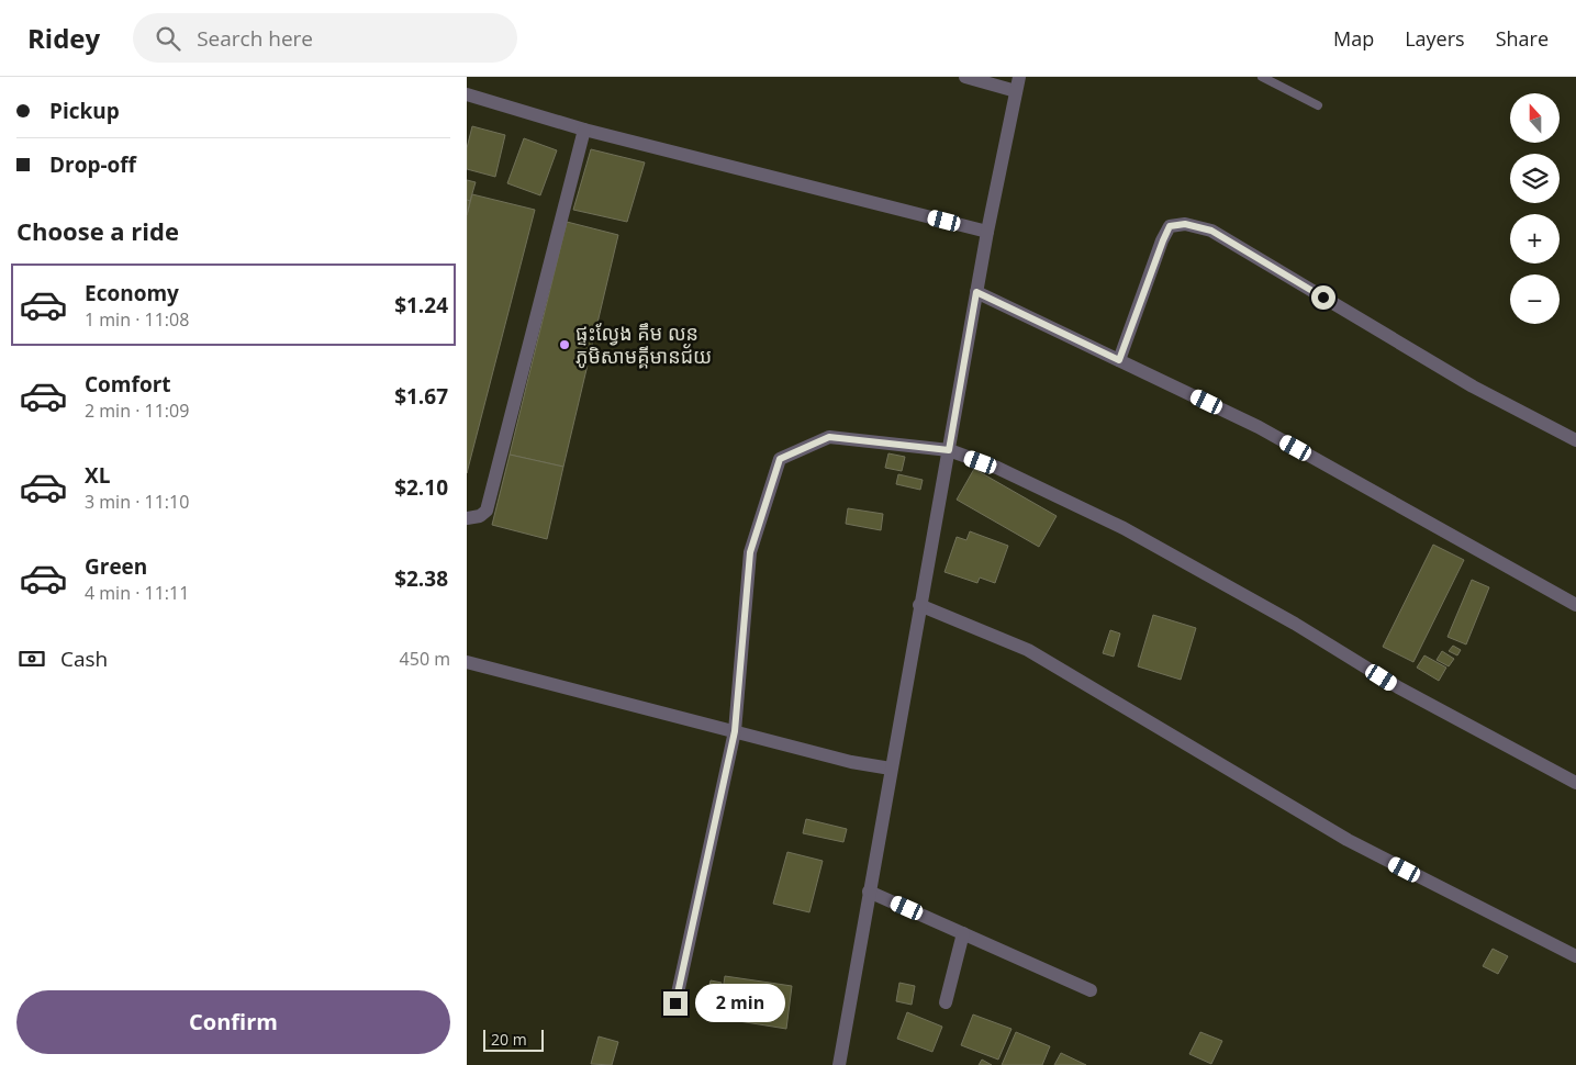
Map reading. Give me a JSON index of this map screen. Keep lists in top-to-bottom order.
{
  "places": ["ផ្ទះល្វែង គឹម លន ភូមិសាមគ្គីមានជ័យ"],
  "scale_bar": "20 m",
  "north": "top",
  "page": {
    "header": "Ridey",
    "search": "Search here",
    "nav": ["Map", "Layers", "Share"],
    "banner": ["Pickup", "Drop-off"],
    "map_buttons": ["+", "−"],
    "heading": "Choose a ride",
    "list": [
      {
        "name": "Economy",
        "note": "1 min · 11:08",
        "value": "$1.24"
      },
      {
        "name": "Comfort",
        "note": "2 min · 11:09",
        "value": "$1.67"
      },
      {
        "name": "XL",
        "note": "3 min · 11:10",
        "value": "$2.10"
      },
      {
        "name": "Green",
        "note": "4 min · 11:11",
        "value": "$2.38"
      }
    ],
    "pay": ["Cash", "450 m"],
    "buttons": "Confirm",
    "bubble": "2 min",
    "scale": "20 m"
  }
}
